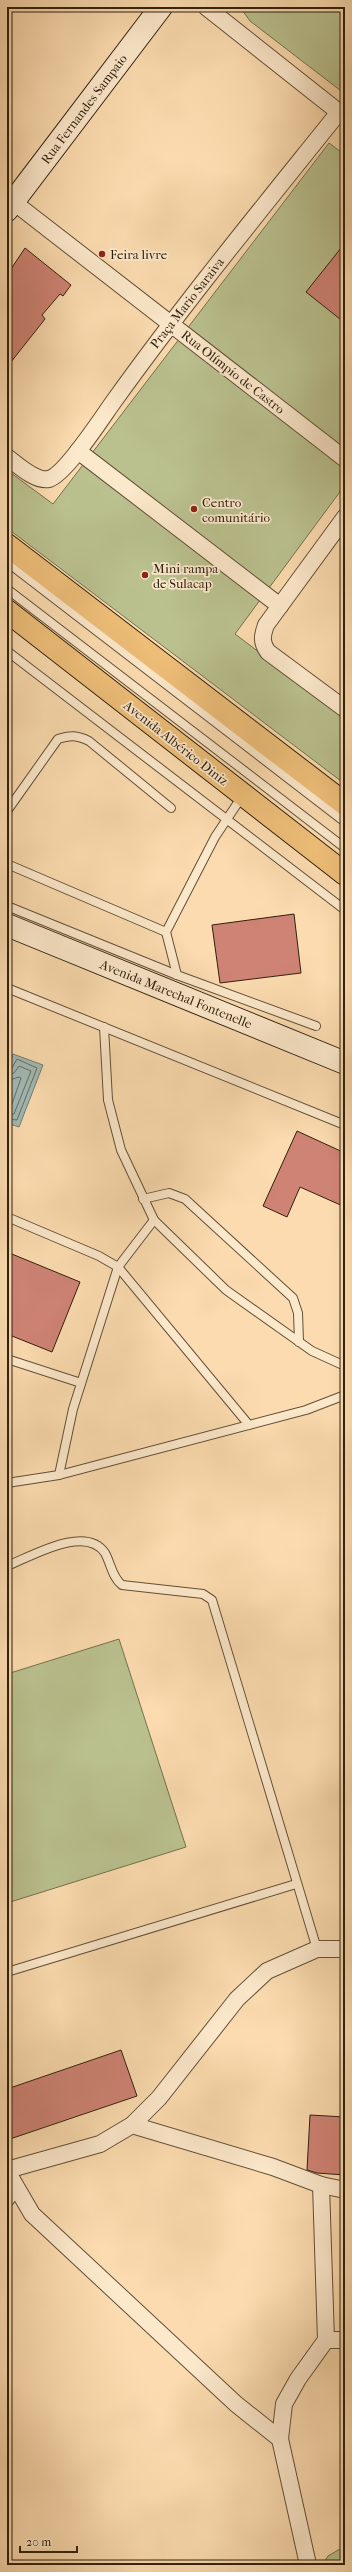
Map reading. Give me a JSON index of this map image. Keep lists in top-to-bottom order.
{
  "streets": {
    "main road": ["Rua Fernandes Sampaio", "Avenida Albérico Diniz", "Avenida Marechal Fontenelle"],
    "street": ["Praça Mario Saraiva", "Rua Olímpio de Castro"]
  },
  "crossings": [
    ["Rua Fernandes Sampaio", "Rua Olímpio de Castro"],
    ["Praça Mario Saraiva", "Rua Olímpio de Castro"]
  ],
  "places": ["Feira livre", "Centro comunitário", "Mini rampa de Sulacap"],
  "scale_bar": "20 m"
}
